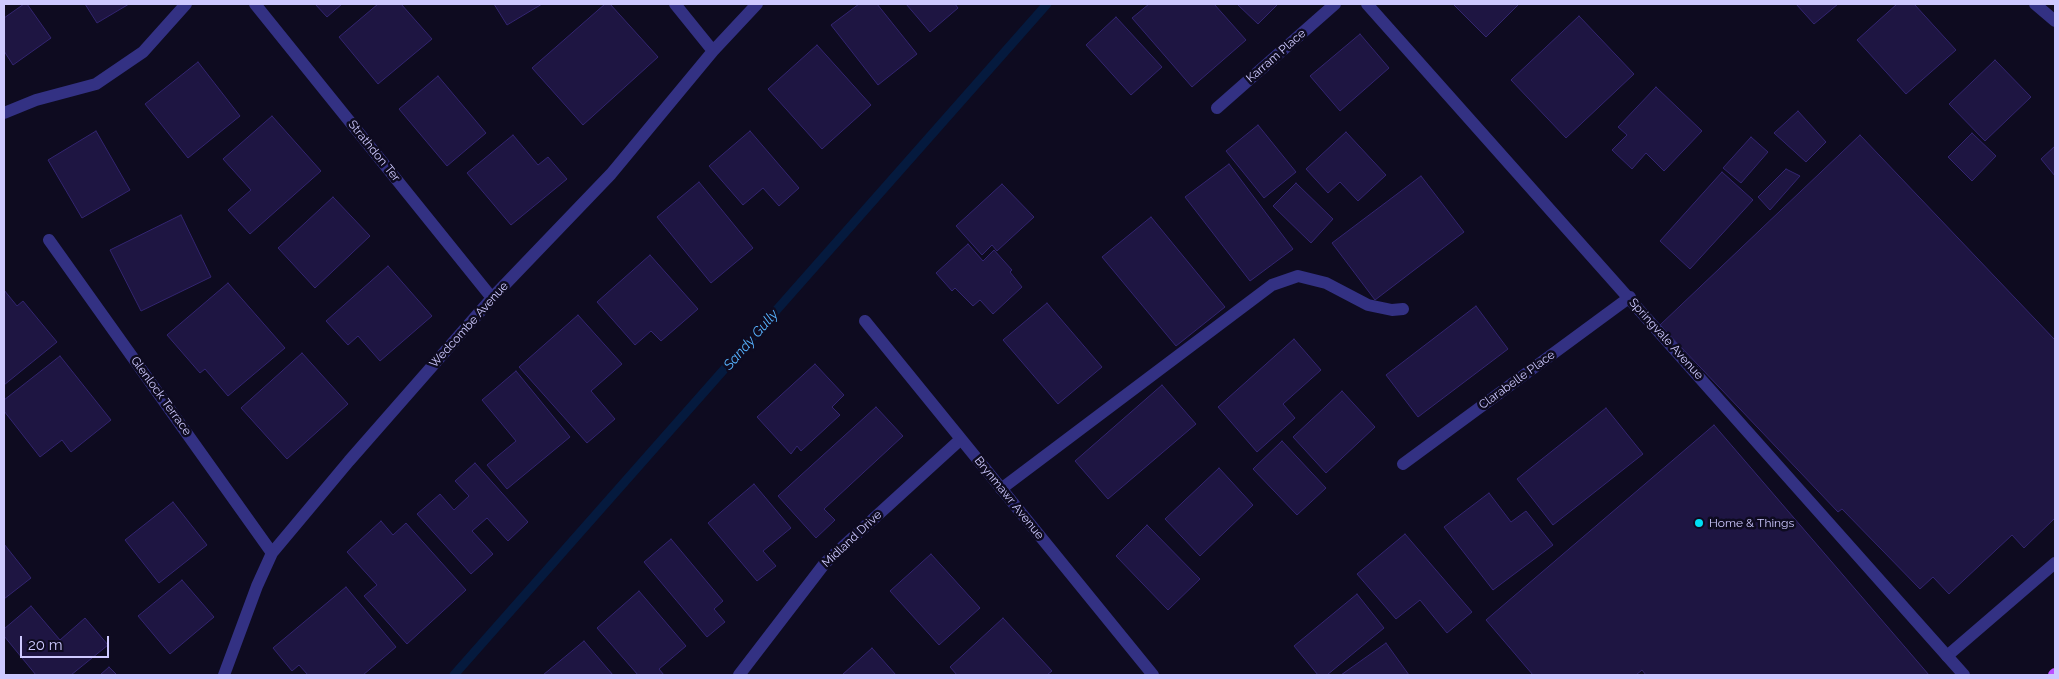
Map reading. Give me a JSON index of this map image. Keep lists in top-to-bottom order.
{
  "streets": {
    "street": [
      "Karram Place",
      "Strathdon Ter",
      "Wedcombe Avenue",
      "Springvale Avenue",
      "Clarabelle Place",
      "Glenlock Terrace",
      "Brynmawr Avenue",
      "Midland Drive"
    ]
  },
  "crossings": [
    ["Strathdon Ter", "Wedcombe Avenue"],
    ["Wedcombe Avenue", "Glenlock Terrace"],
    ["Springvale Avenue", "Clarabelle Place"],
    ["Brynmawr Avenue", "Midland Drive"]
  ],
  "water": ["Sandy Gully"],
  "places": ["Home & Things"],
  "scale_bar": "20 m"
}
